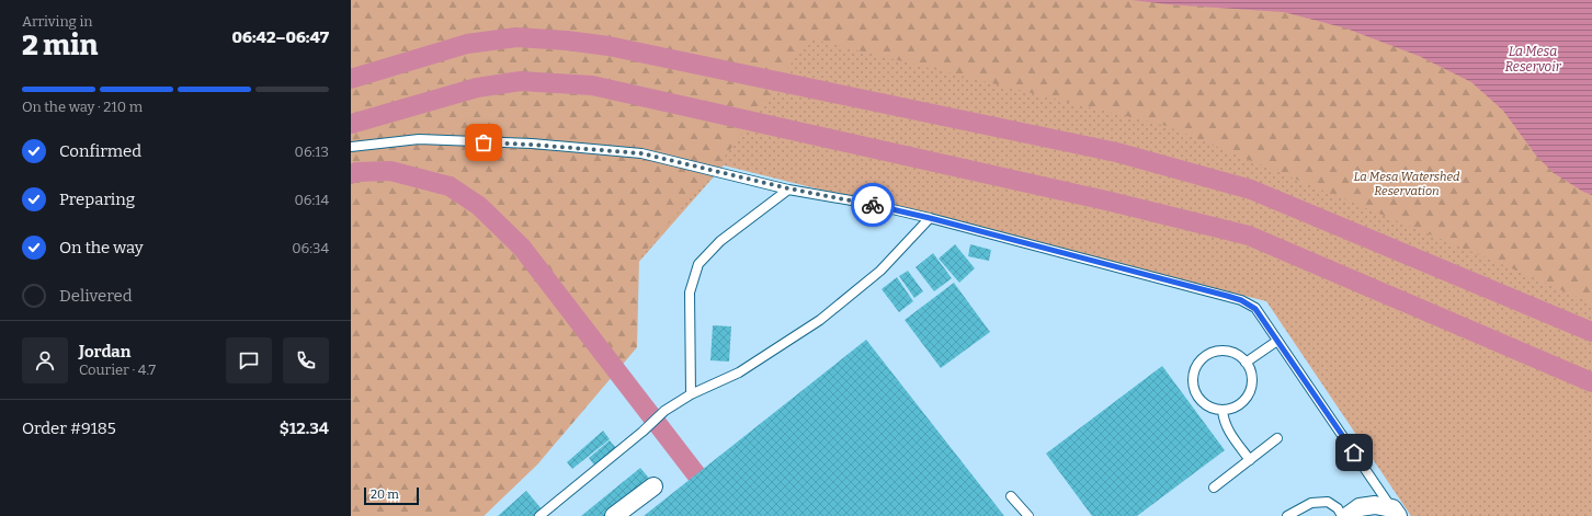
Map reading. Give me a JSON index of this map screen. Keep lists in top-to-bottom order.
{
  "water": ["La Mesa Reservoir"],
  "parks": ["La Mesa Watershed Reservation"],
  "scale_bar": "20 m",
  "page": {
    "heading": ["2 min", "Arriving in", "06:42–06:47"],
    "panel": [
      "Jordan",
      "Courier · 4.7",
      "Order #9185",
      "$12.34"
    ],
    "bar": "On the way · 210 m",
    "list": [
      ["Confirmed", "06:13"],
      ["Preparing", "06:14"],
      ["On the way", "06:34"],
      "Delivered"
    ],
    "scale": "20 m"
  }
}
